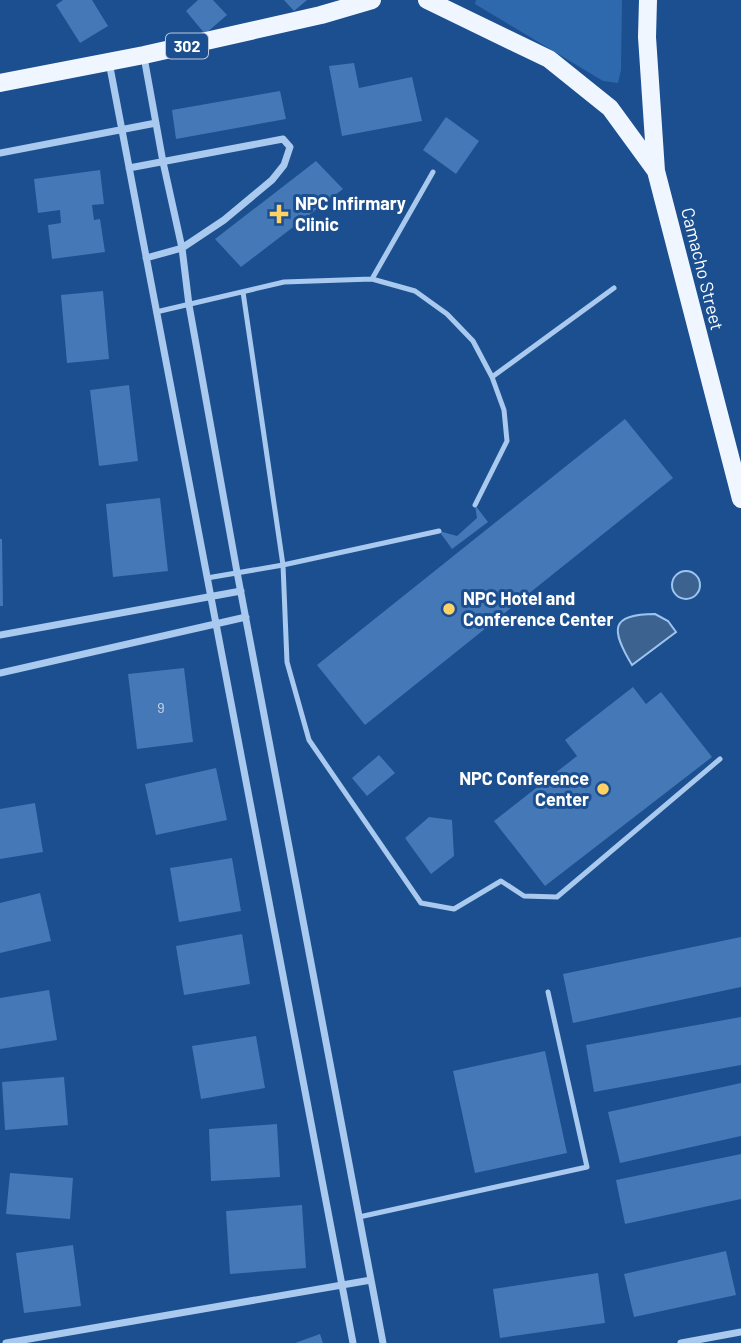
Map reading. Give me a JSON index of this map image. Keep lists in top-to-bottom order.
{
  "streets": {
    "main road": ["302", "Camacho Street"]
  },
  "places": {
    "health": ["NPC Infirmary Clinic"],
    "other": ["NPC Hotel and Conference Center", "NPC Conference Center"]
  },
  "house_numbers": ["9"]
}
